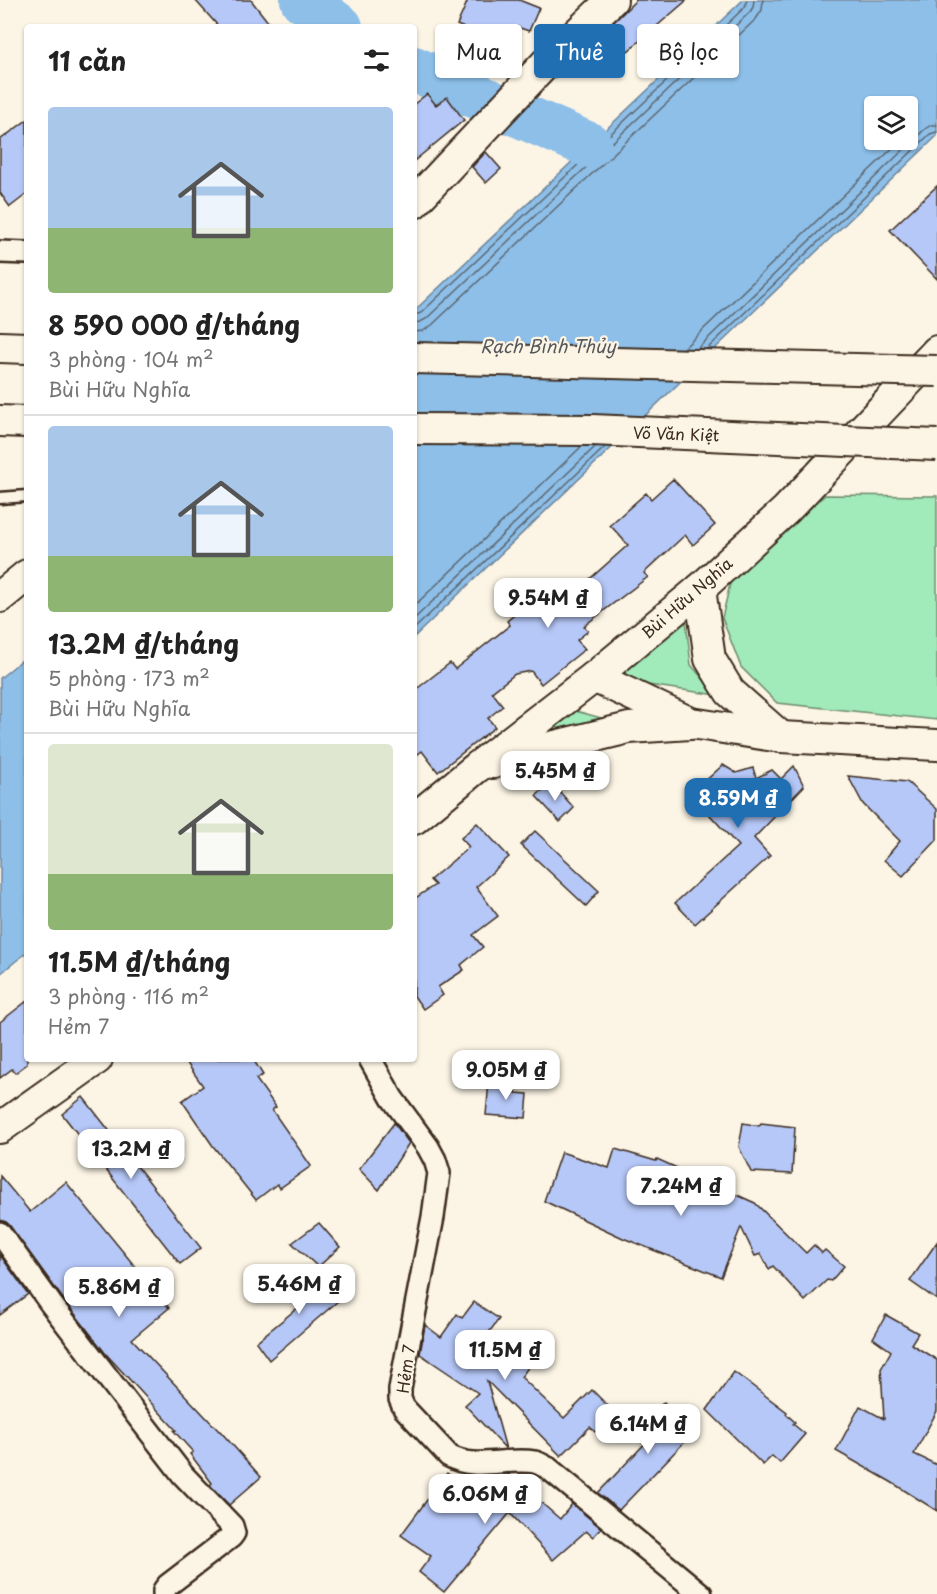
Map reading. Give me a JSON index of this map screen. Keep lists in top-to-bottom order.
{
  "streets": {
    "main road": ["Võ Văn Kiệt", "Bùi Hữu Nghĩa"],
    "street": ["Hẻm 7"]
  },
  "water": ["Rạch Bình Thủy"],
  "page": {
    "chip": ["Mua", "Thuê", "Bộ lọc"],
    "heading": "11 căn",
    "list": [
      {
        "name": "8 590 000 ₫/tháng",
        "note": "3 phòng · 104 m² · Bùi Hữu Nghĩa"
      },
      {
        "name": "13.2M ₫/tháng",
        "note": "5 phòng · 173 m² · Bùi Hữu Nghĩa"
      },
      {
        "name": "11.5M ₫/tháng",
        "note": "3 phòng · 116 m² · Hẻm 7"
      }
    ],
    "price": [
      "9.54M ₫",
      "5.45M ₫",
      "8.59M ₫",
      "9.05M ₫",
      "13.2M ₫",
      "7.24M ₫",
      "5.46M ₫",
      "5.86M ₫",
      "11.5M ₫",
      "6.14M ₫",
      "6.06M ₫"
    ]
  }
}
